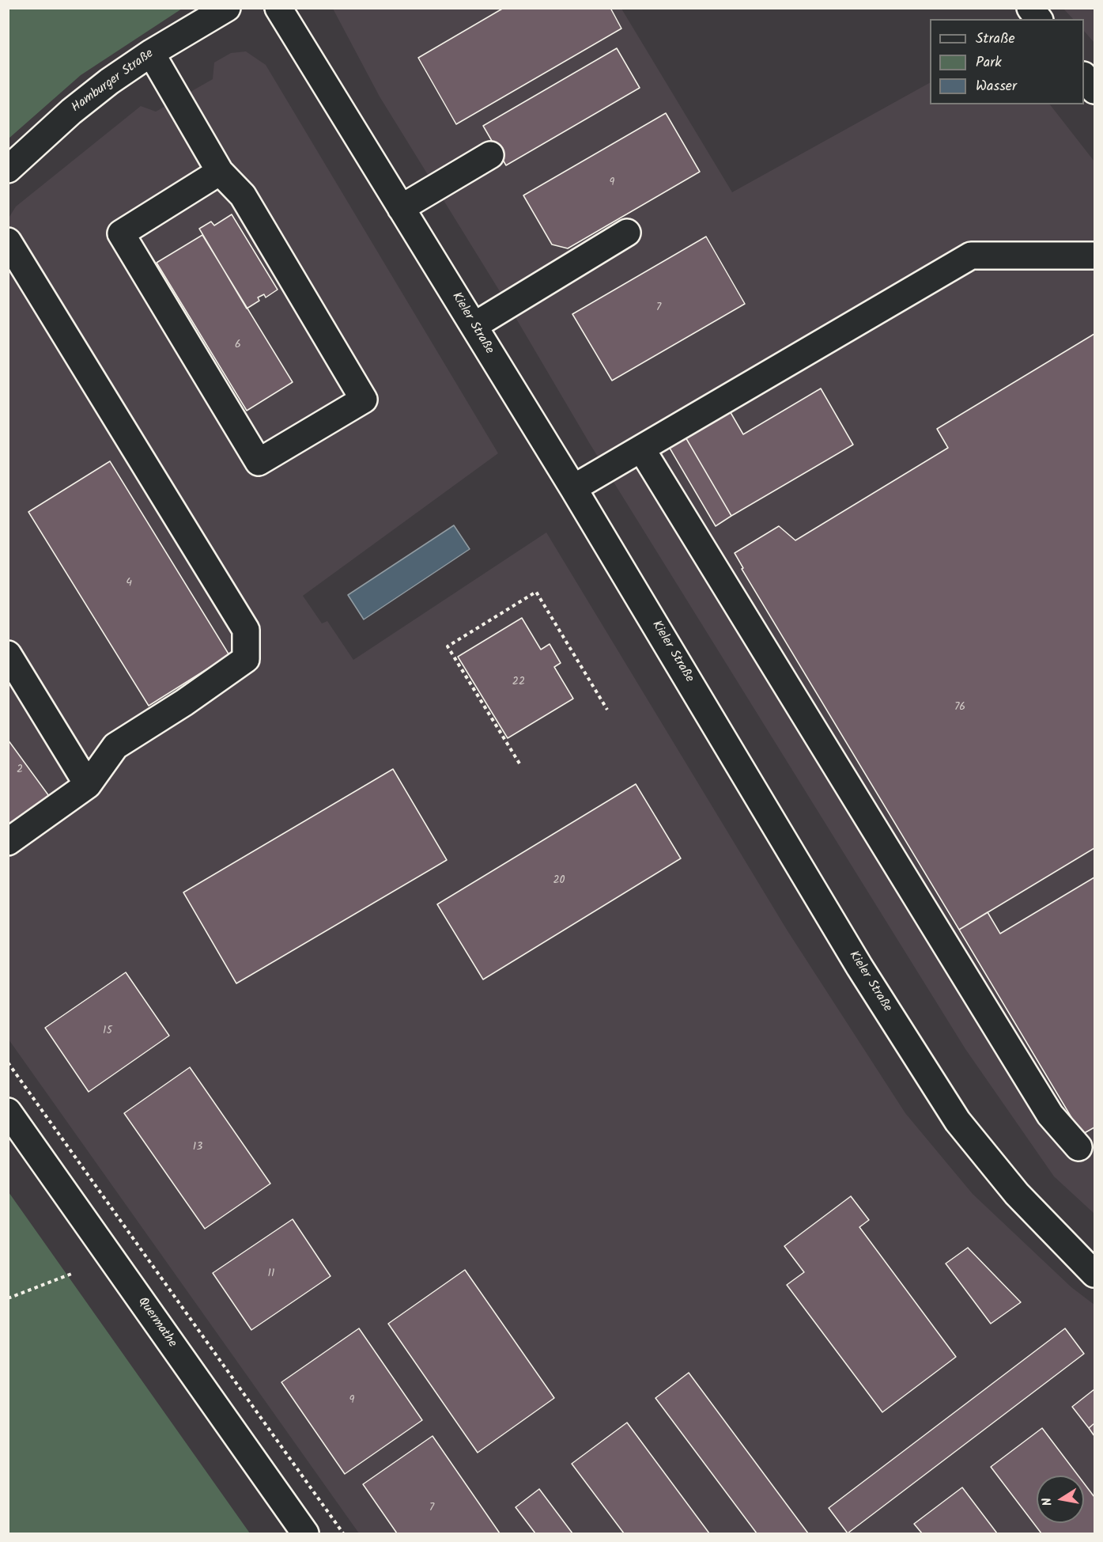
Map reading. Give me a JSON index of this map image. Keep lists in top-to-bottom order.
{
  "streets": {
    "street": ["Hamburger Straße", "Kieler Straße", "Quermathe"]
  },
  "house_numbers": [
    "9",
    "7",
    "6",
    "4",
    "22",
    "76",
    "2",
    "20",
    "15",
    "13",
    "11",
    "9",
    "7"
  ],
  "legend": ["Straße", "Park", "Wasser"],
  "north": "left"
}
